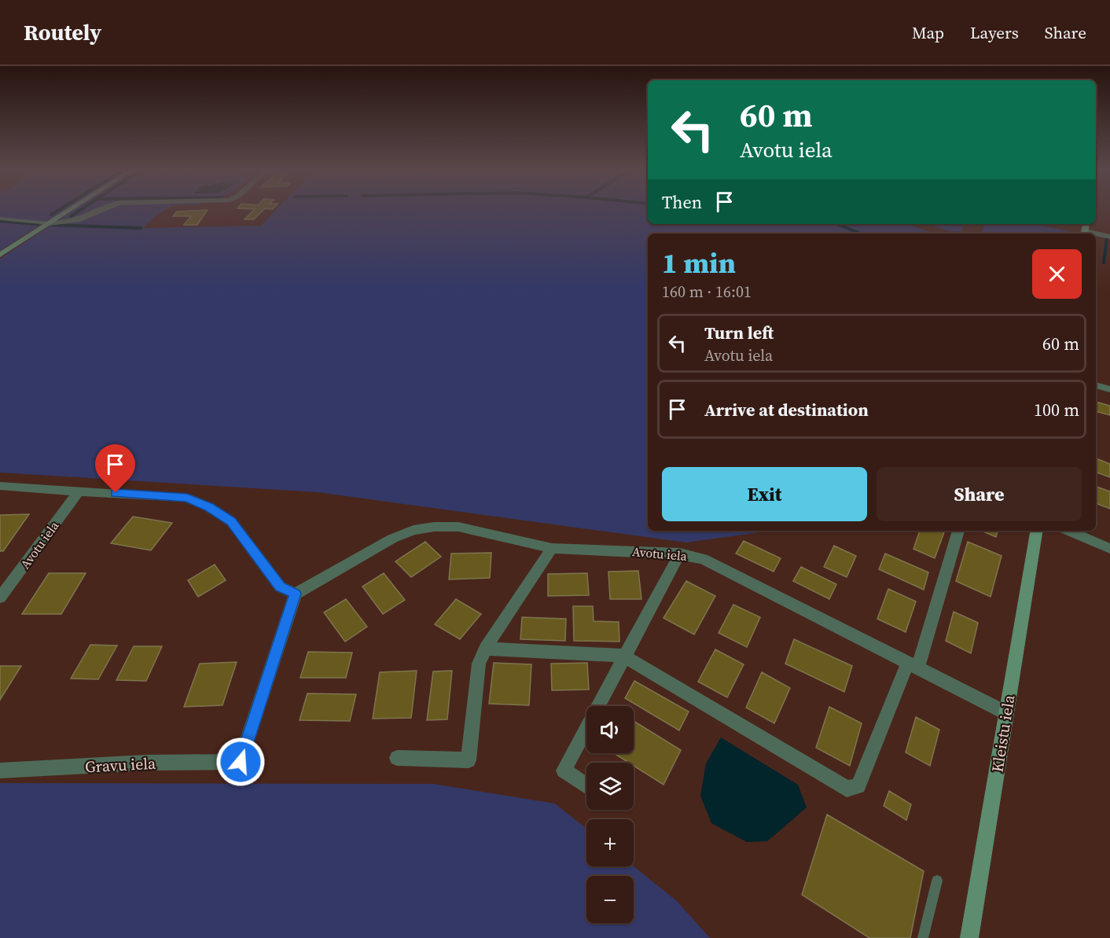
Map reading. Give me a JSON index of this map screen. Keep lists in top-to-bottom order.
{
  "streets": {
    "street": ["Avotu iela", "Kleistu iela", "Gravu iela"]
  },
  "crossings": [
    ["Avotu iela", "Kleistu iela"],
    ["Avotu iela", "Gravu iela"]
  ],
  "page": {
    "header": "Routely",
    "nav": ["Map", "Layers", "Share"],
    "turn": ["60 m", "Avotu iela"],
    "then": "Then",
    "heading": ["1 min", "160 m · 16:01"],
    "list": [
      {
        "name": "Turn left",
        "note": "Avotu iela",
        "value": "60 m"
      },
      {
        "name": "Arrive at destination",
        "value": "100 m"
      }
    ],
    "buttons": ["Exit", "Share"],
    "map_buttons": ["+", "−"]
  }
}
